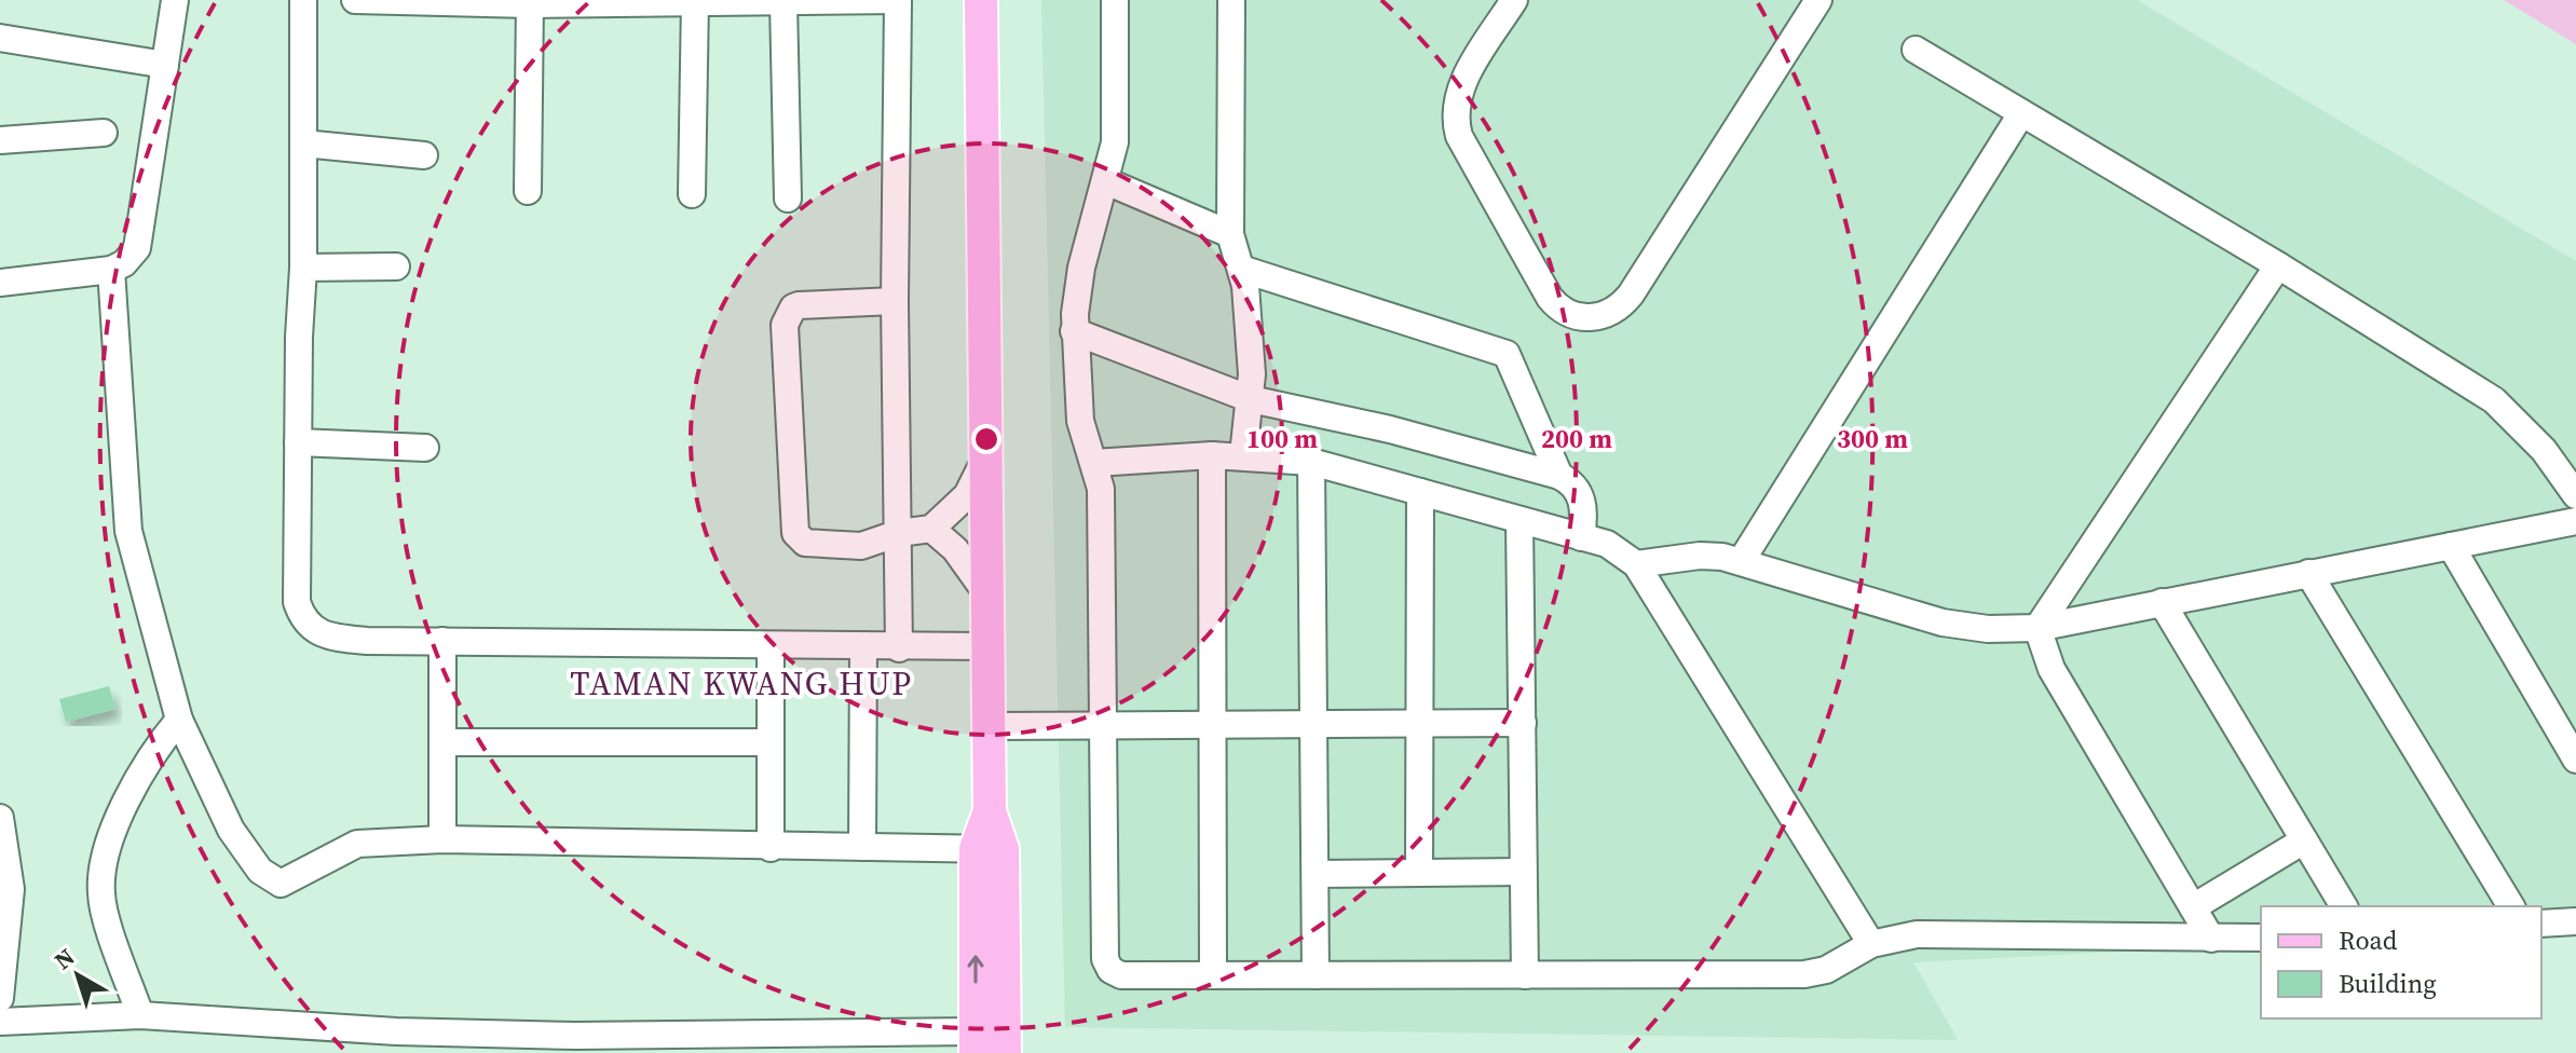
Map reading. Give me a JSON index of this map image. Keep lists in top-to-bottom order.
{
  "districts": ["TAMAN KWANG HUP"],
  "legend": ["Road", "Building"],
  "north": "top left",
  "rings": ["100 m", "200 m", "300 m"]
}
